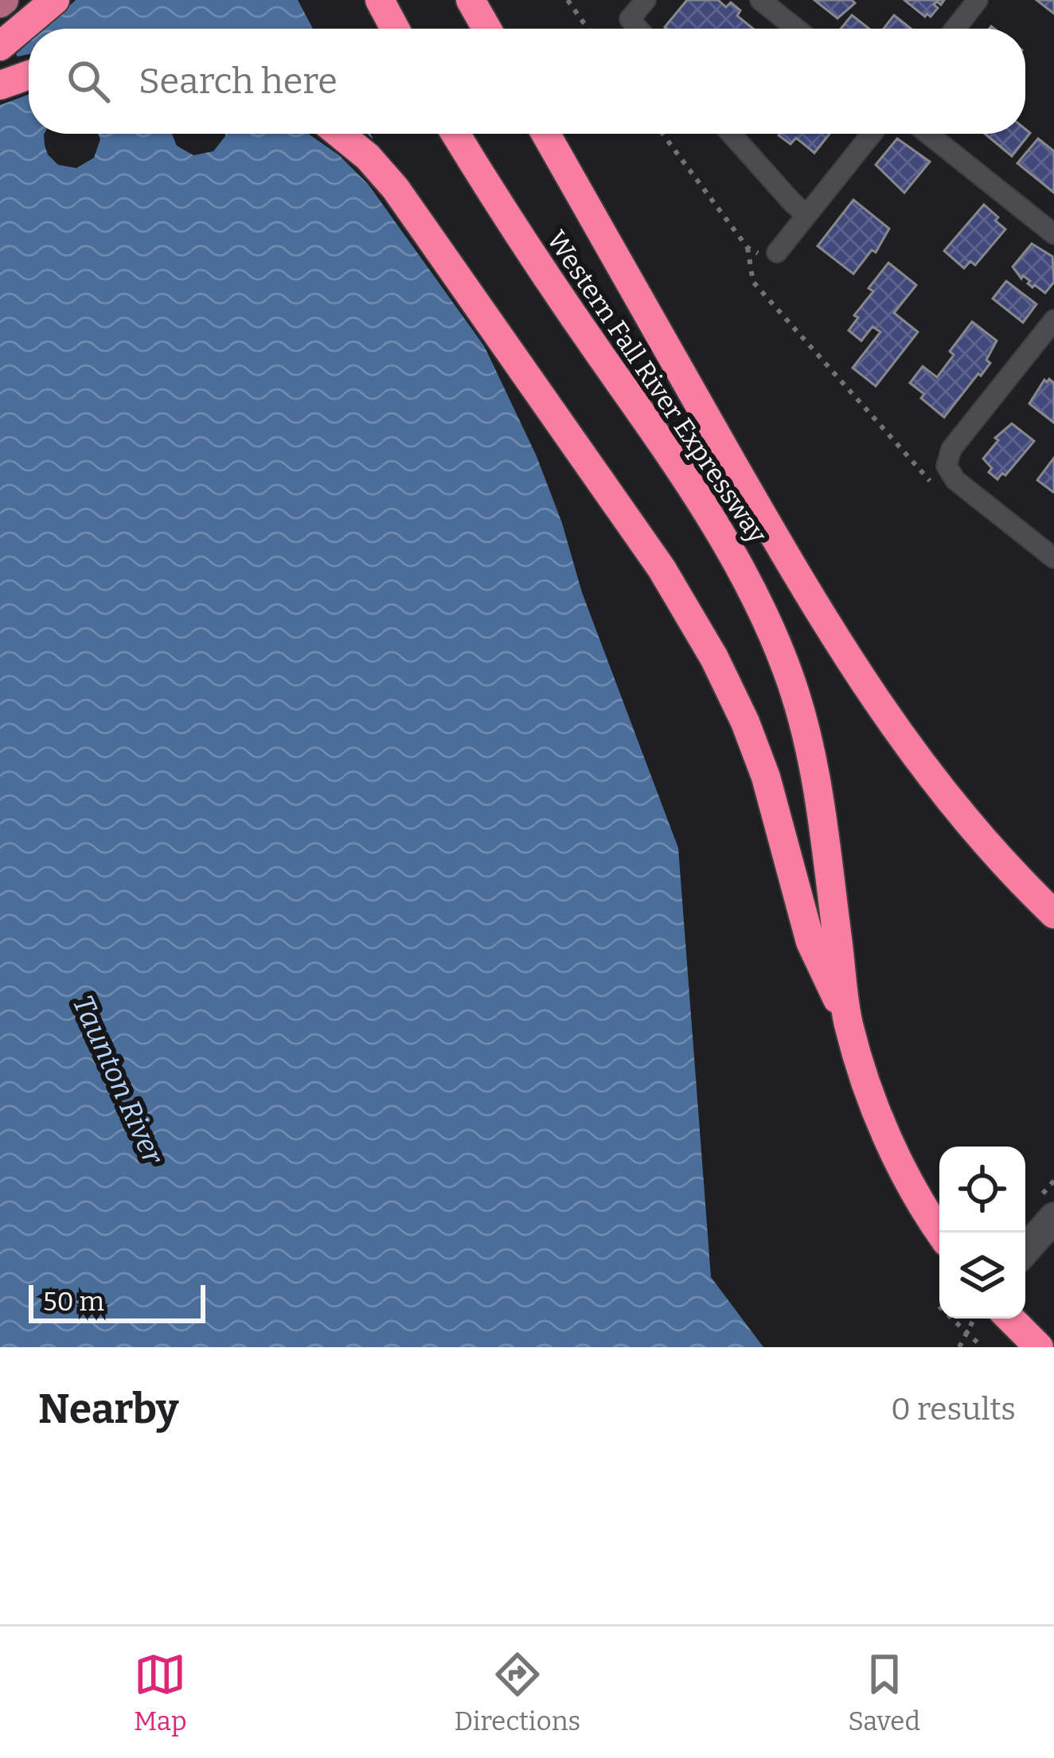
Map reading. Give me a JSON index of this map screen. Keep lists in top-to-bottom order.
{
  "streets": {
    "highway": ["Western Fall River Expressway"]
  },
  "water": ["Taunton River"],
  "scale_bar": "50 m",
  "page": {
    "search": "Search here",
    "scale": "50 m",
    "heading": ["Nearby", "0 results"],
    "nav": ["Map", "Directions", "Saved"]
  }
}
